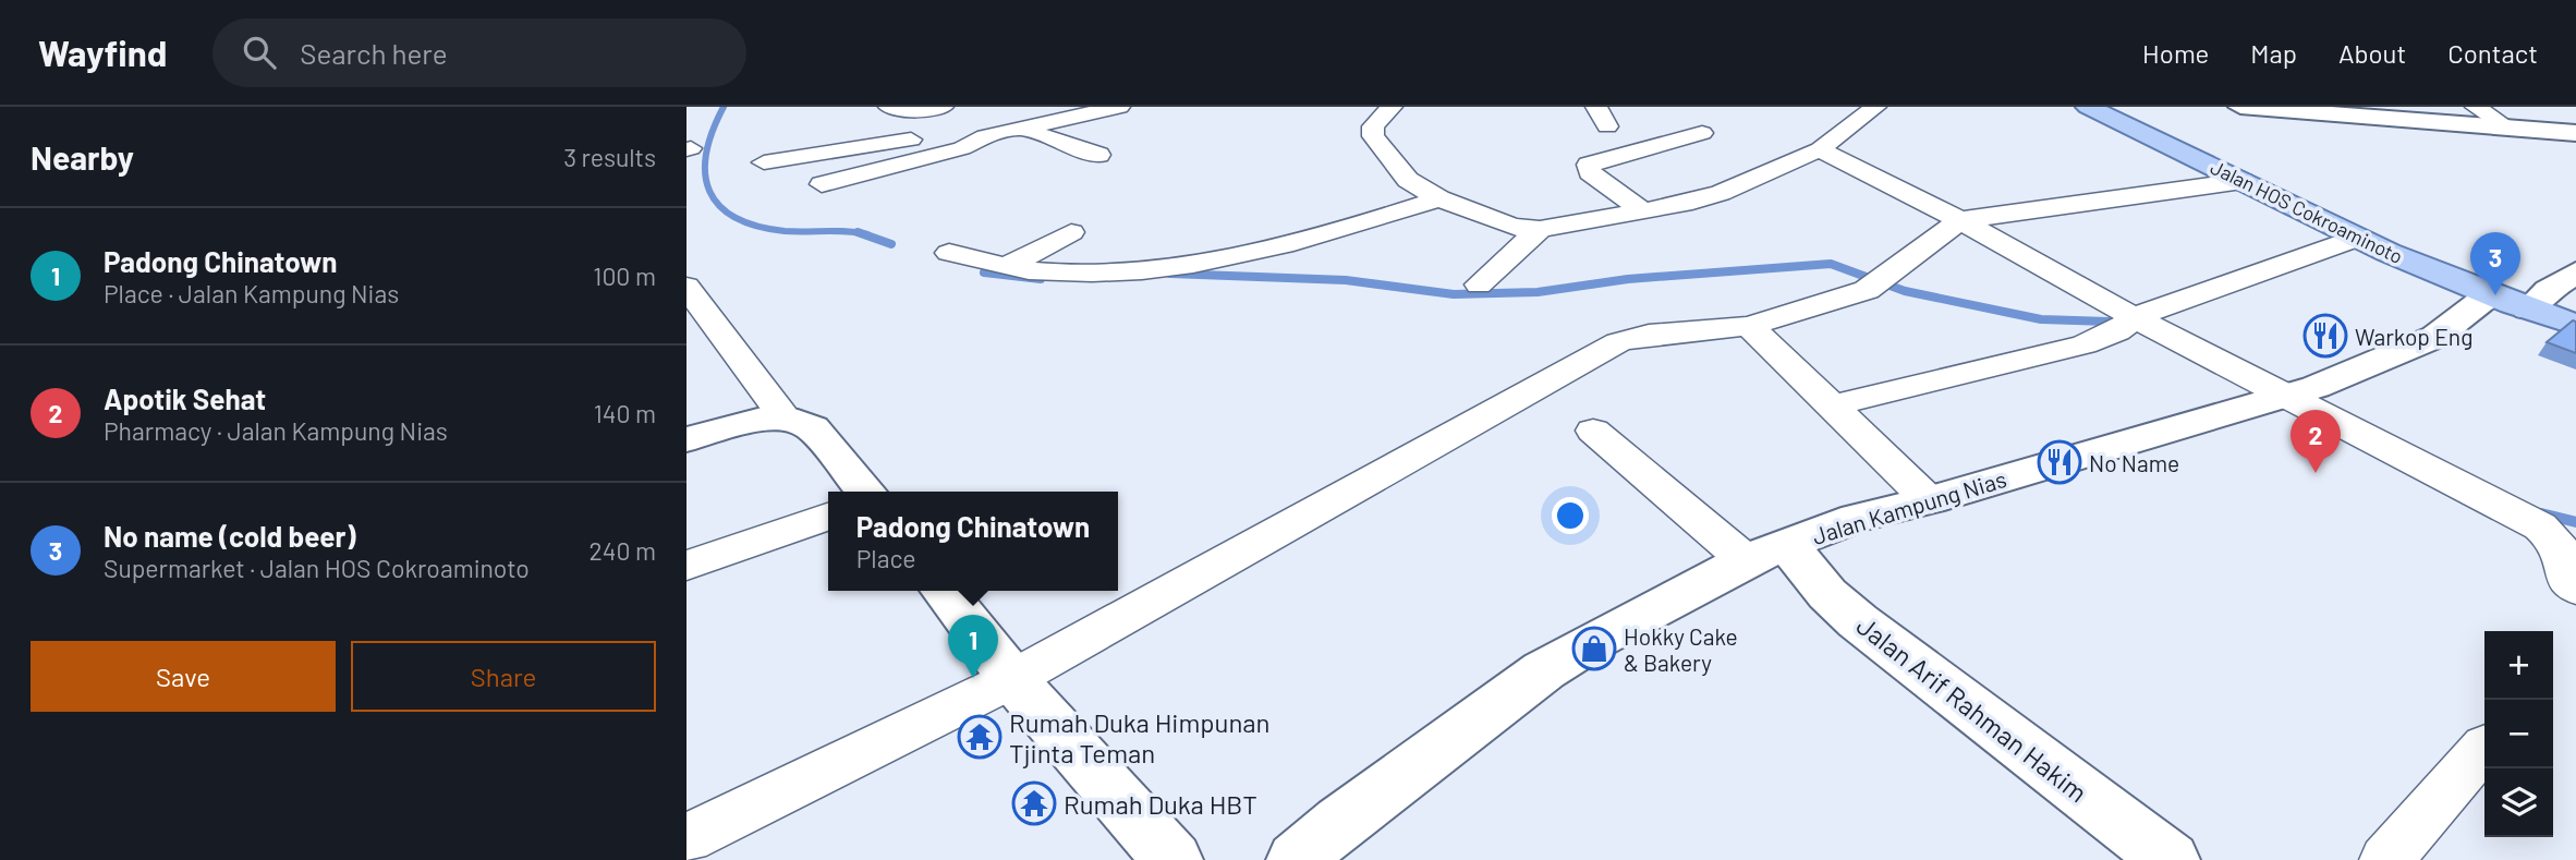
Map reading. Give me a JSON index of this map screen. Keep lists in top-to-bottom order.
{
  "streets": {
    "main road": ["Jalan HOS Cokroaminoto", "Jalan Kampung Nias", "Jalan Arif Rahman Hakim"]
  },
  "crossings": [
    ["Jalan HOS Cokroaminoto", "Jalan Kampung Nias"],
    ["Jalan Kampung Nias", "Jalan Arif Rahman Hakim"]
  ],
  "places": {
    "restaurant": ["Warkop Eng", "No Name"],
    "shop": ["Hokky Cake & Bakery"],
    "temple": ["Rumah Duka Himpunan Tjinta Teman", "Rumah Duka HBT"]
  },
  "page": {
    "header": "Wayfind",
    "search": "Search here",
    "nav": [
      "Home",
      "Map",
      "About",
      "Contact"
    ],
    "heading": ["Nearby", "3 results"],
    "list": [
      {
        "mark": "1",
        "name": "Padong Chinatown",
        "note": "Place · Jalan Kampung Nias",
        "value": "100 m"
      },
      {
        "mark": "2",
        "name": "Apotik Sehat",
        "note": "Pharmacy · Jalan Kampung Nias",
        "value": "140 m"
      },
      {
        "mark": "3",
        "name": "No name (cold beer)",
        "note": "Supermarket · Jalan HOS Cokroaminoto",
        "value": "240 m"
      }
    ],
    "pins": ["3", "2", "1"],
    "popup": ["Padong Chinatown", "Place"],
    "buttons": ["Save", "Share"],
    "map_buttons": ["+", "−"]
  }
}
